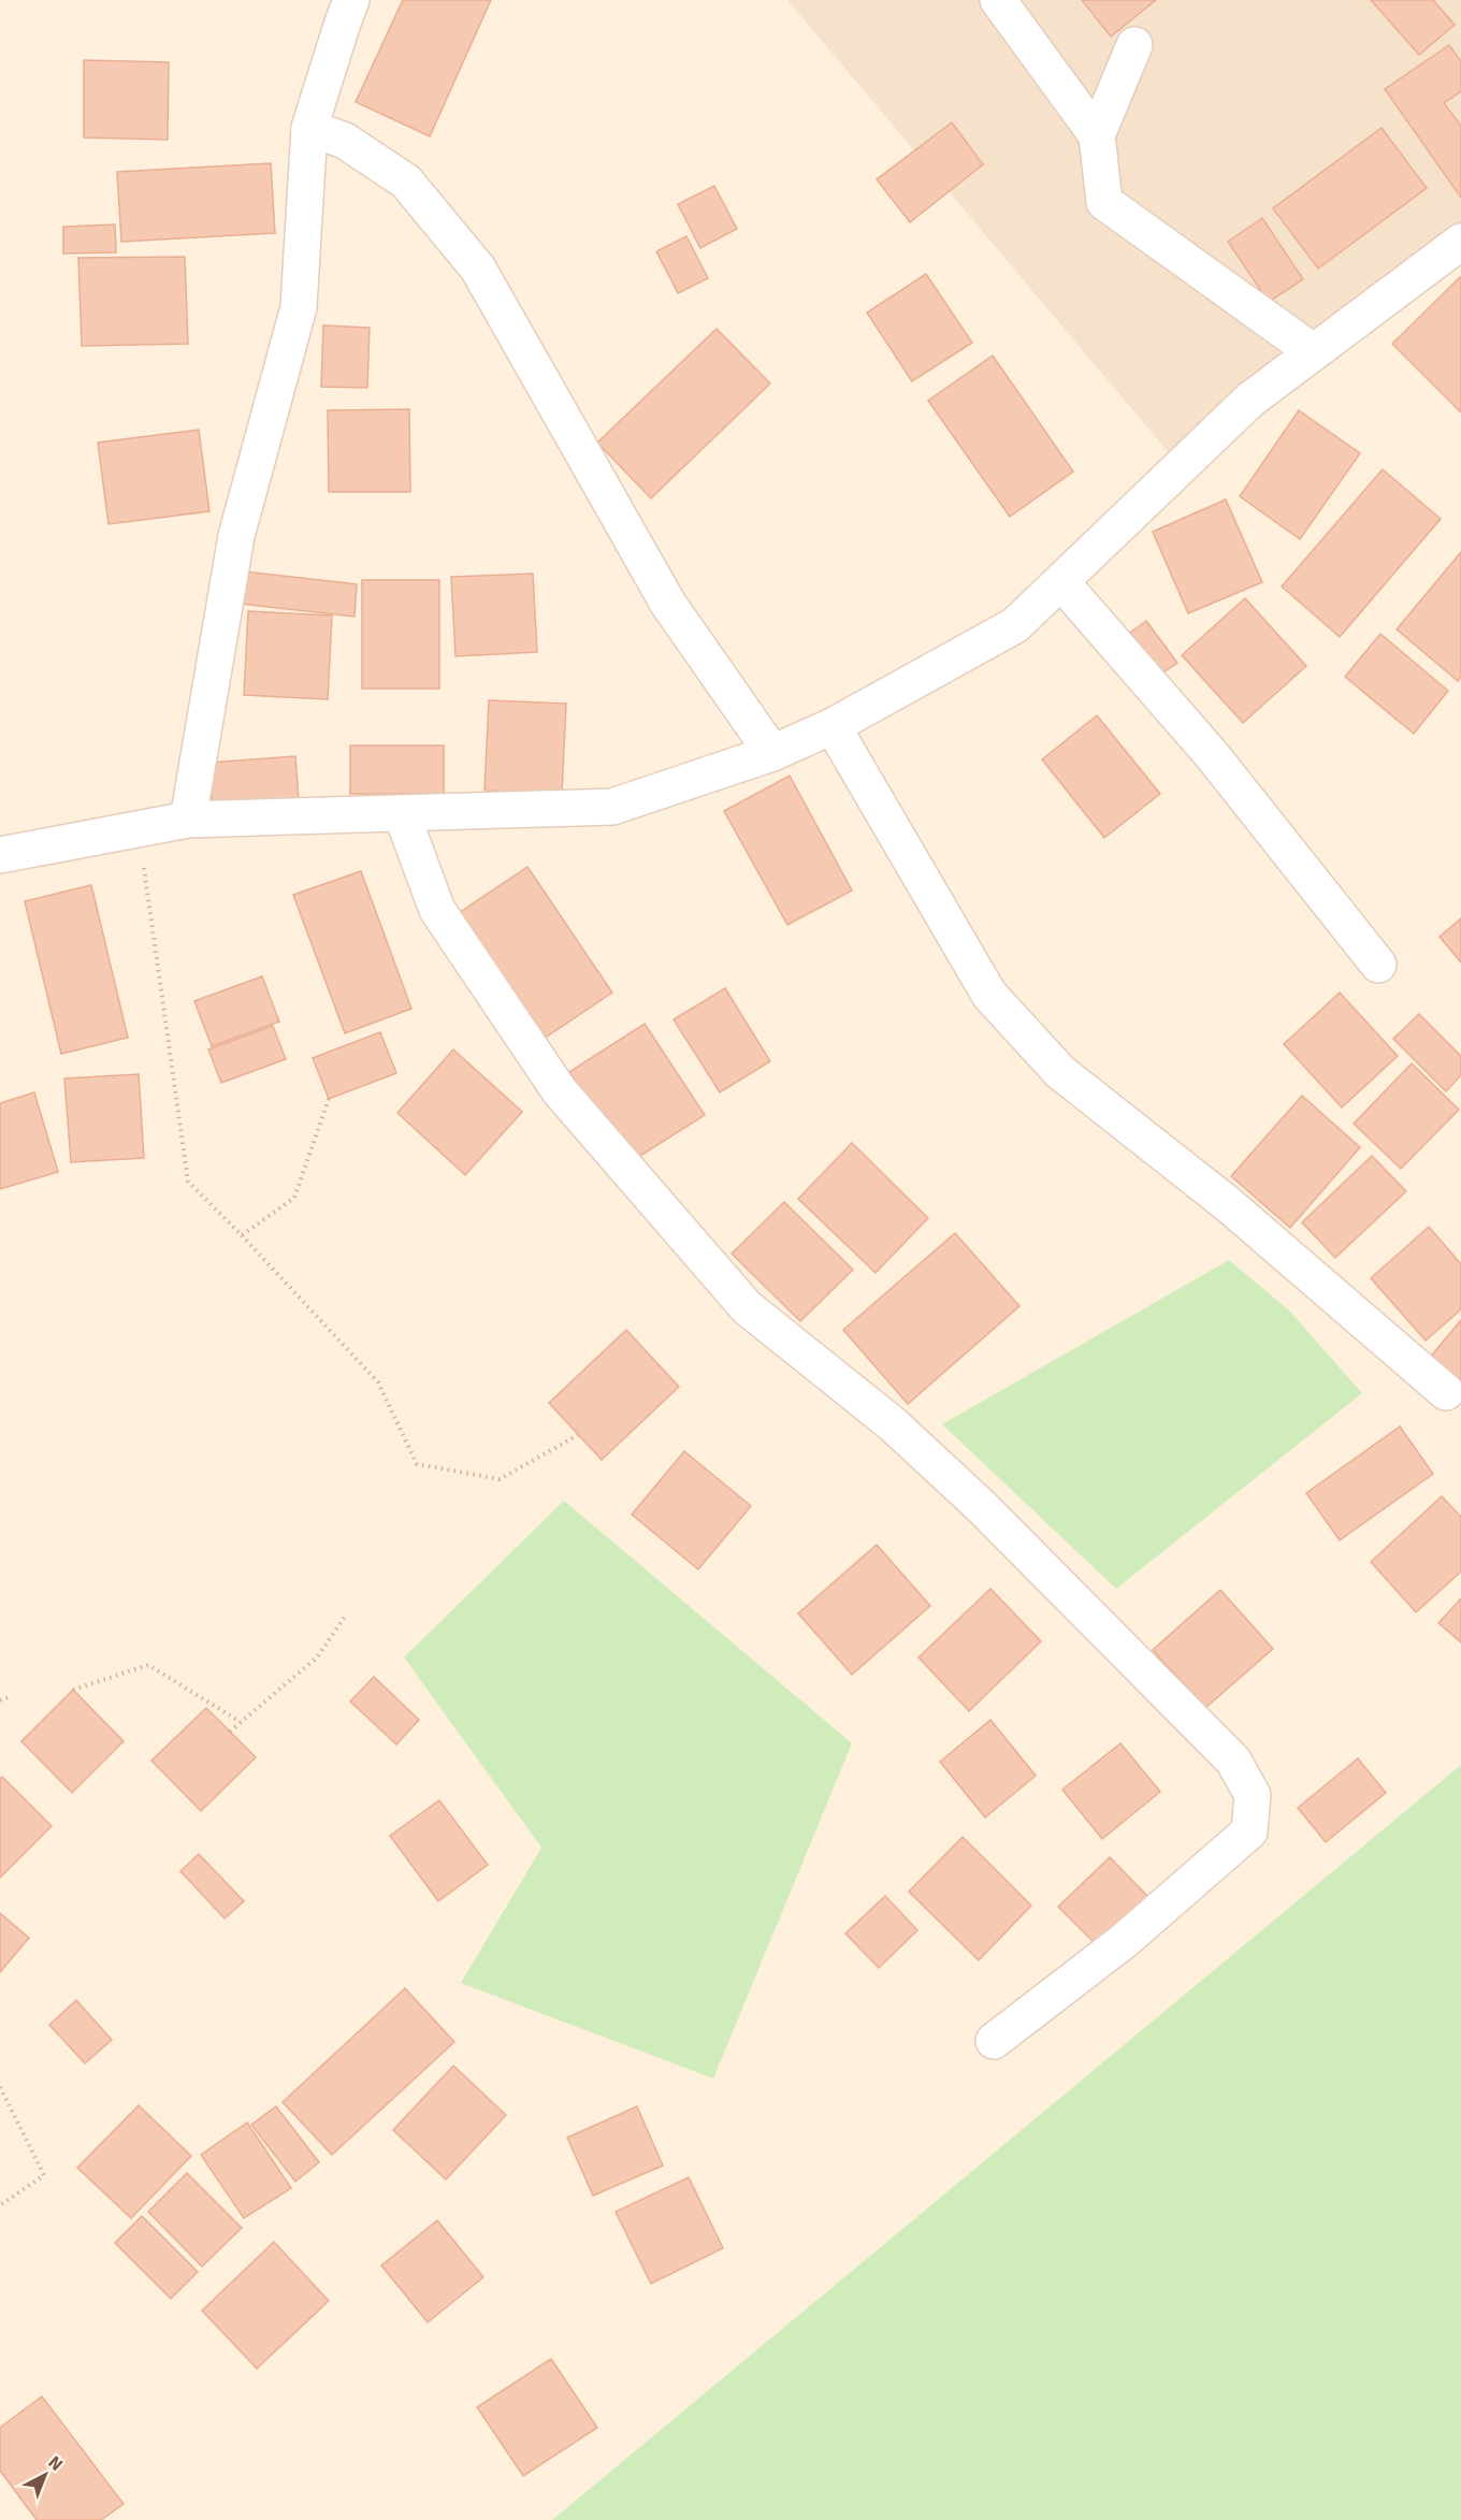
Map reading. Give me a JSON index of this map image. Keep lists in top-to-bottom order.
{
  "north": "top right"
}
